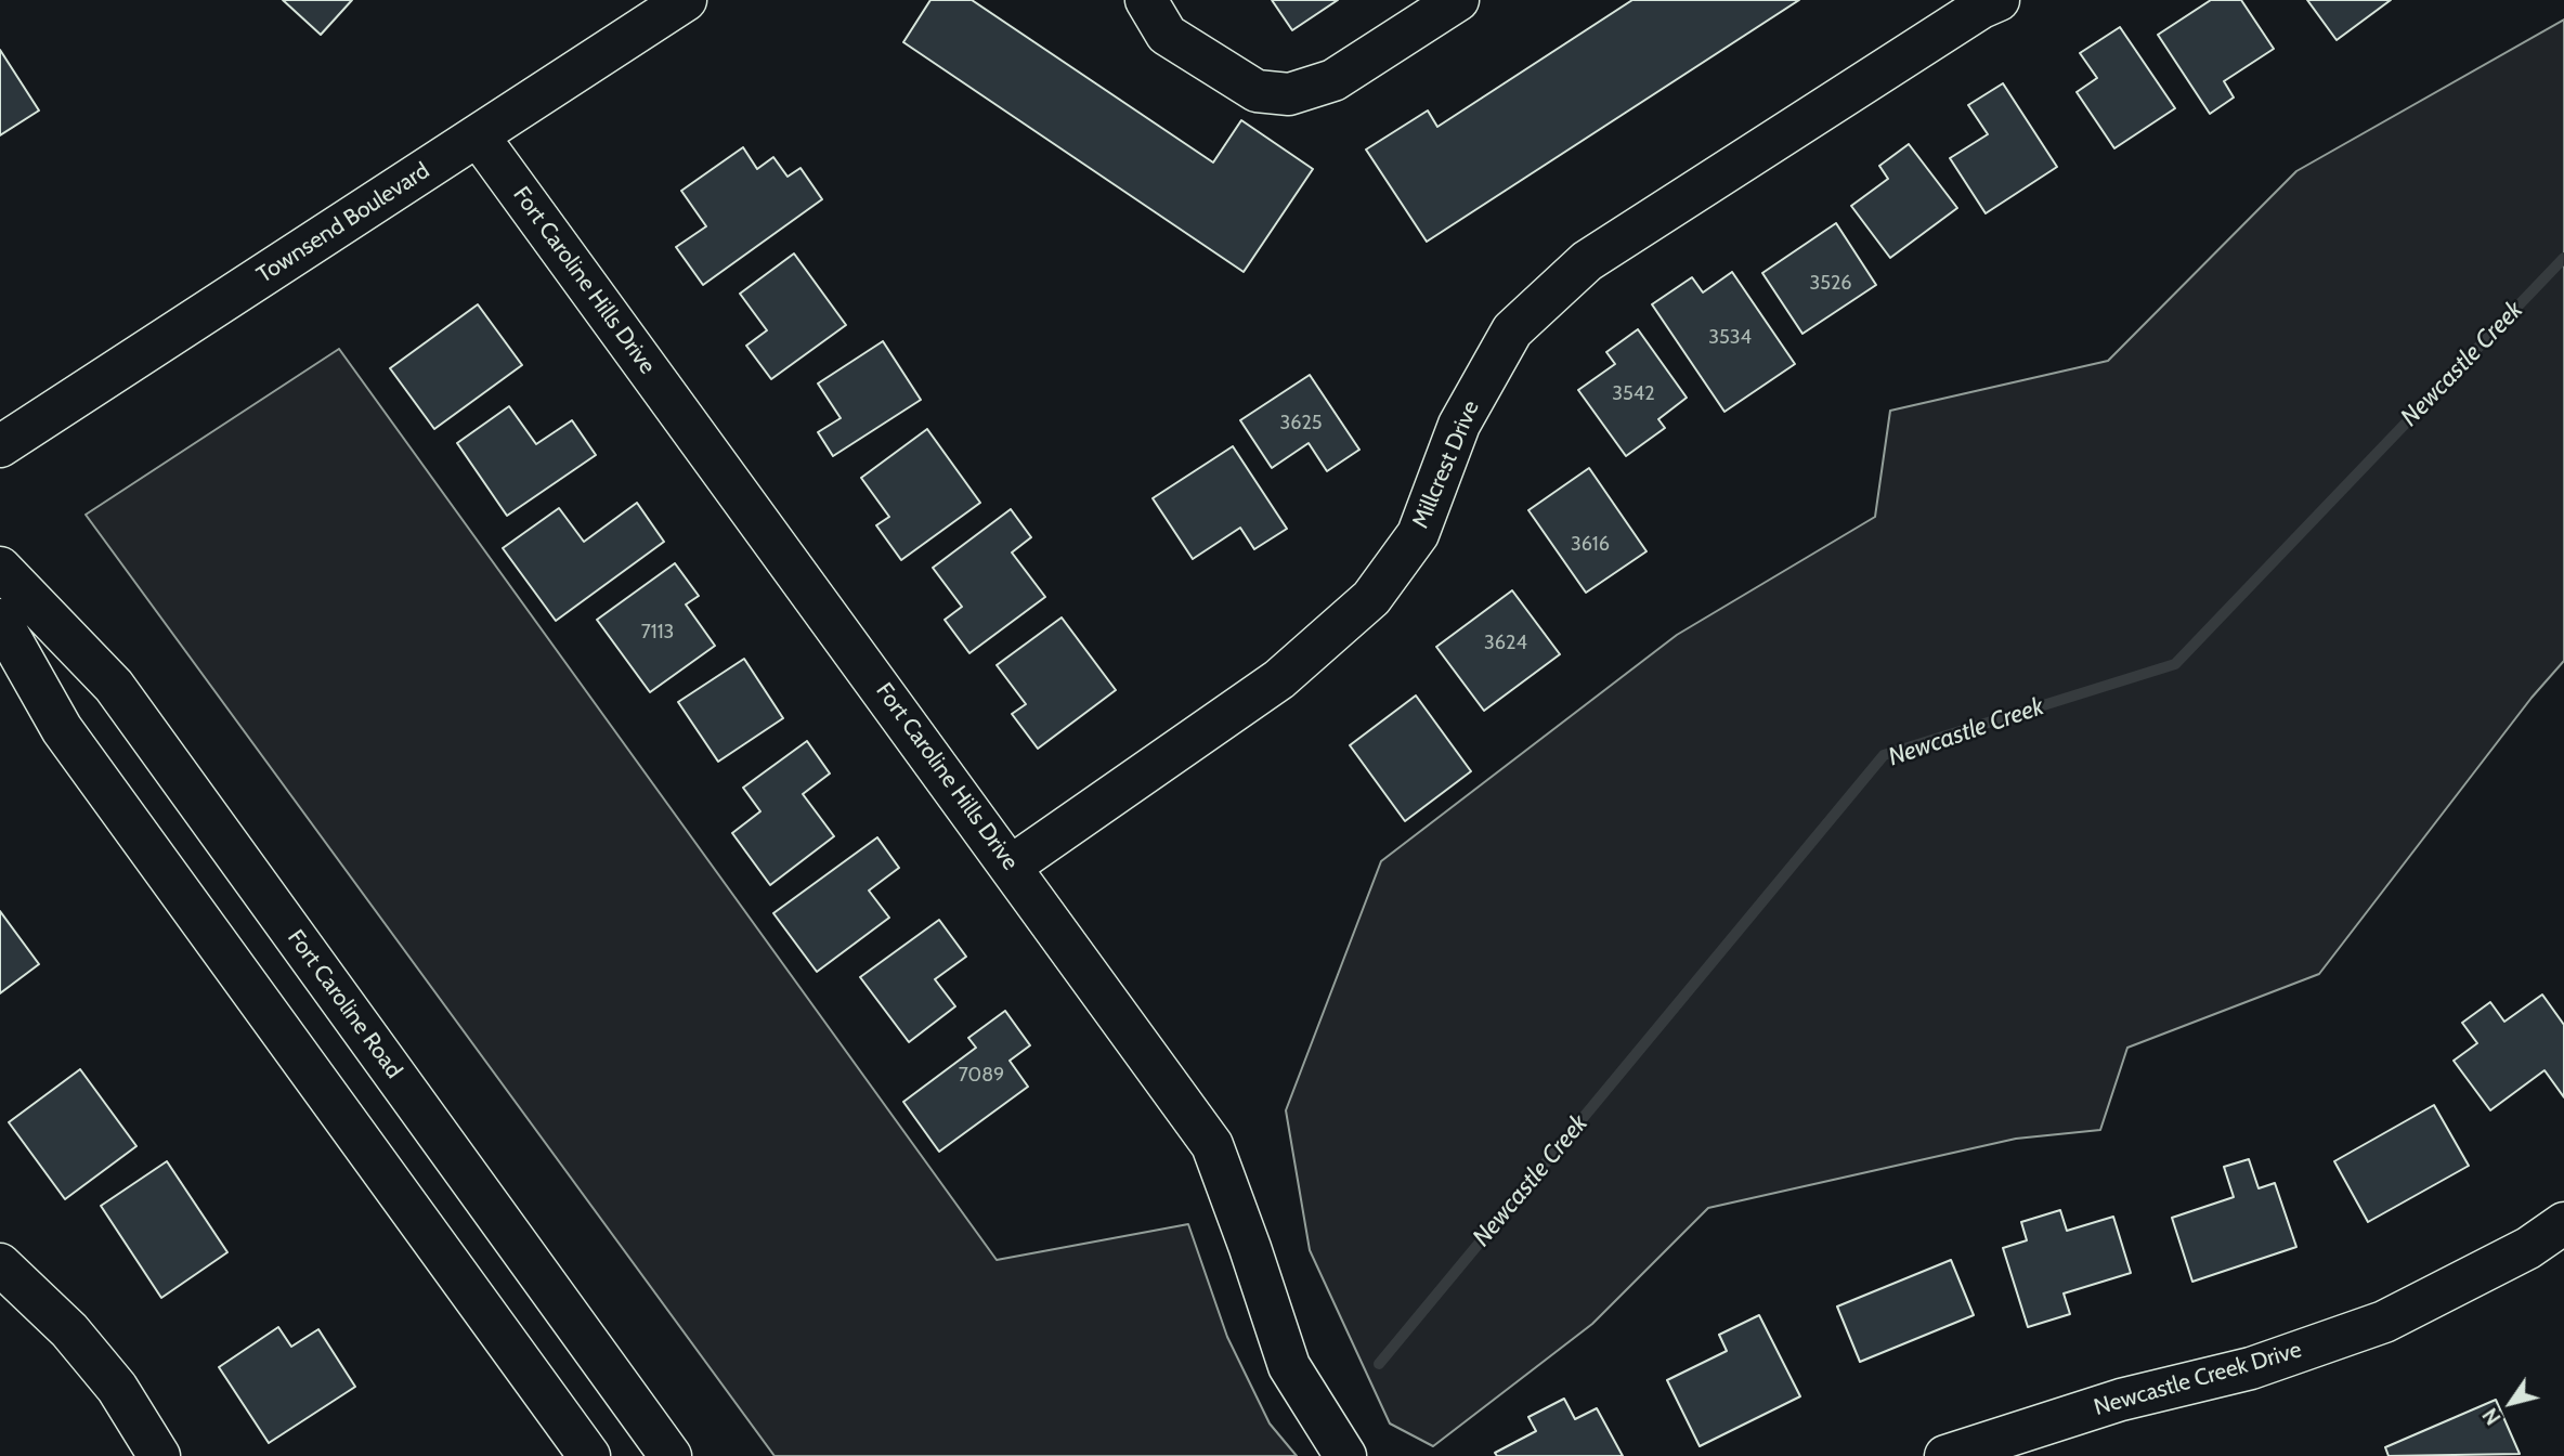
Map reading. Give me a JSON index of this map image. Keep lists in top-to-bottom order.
{
  "streets": {
    "street": [
      "Townsend Boulevard",
      "Fort Caroline Hills Drive",
      "Millcrest Drive",
      "Fort Caroline Road",
      "Newcastle Creek Drive"
    ]
  },
  "crossings": [
    ["Townsend Boulevard", "Fort Caroline Hills Drive"],
    ["Fort Caroline Hills Drive", "Millcrest Drive"]
  ],
  "water": ["Newcastle Creek"],
  "house_numbers": [
    "3526",
    "3534",
    "3542",
    "3625",
    "3616",
    "7113",
    "3624",
    "7089"
  ],
  "north": "bottom left"
}
